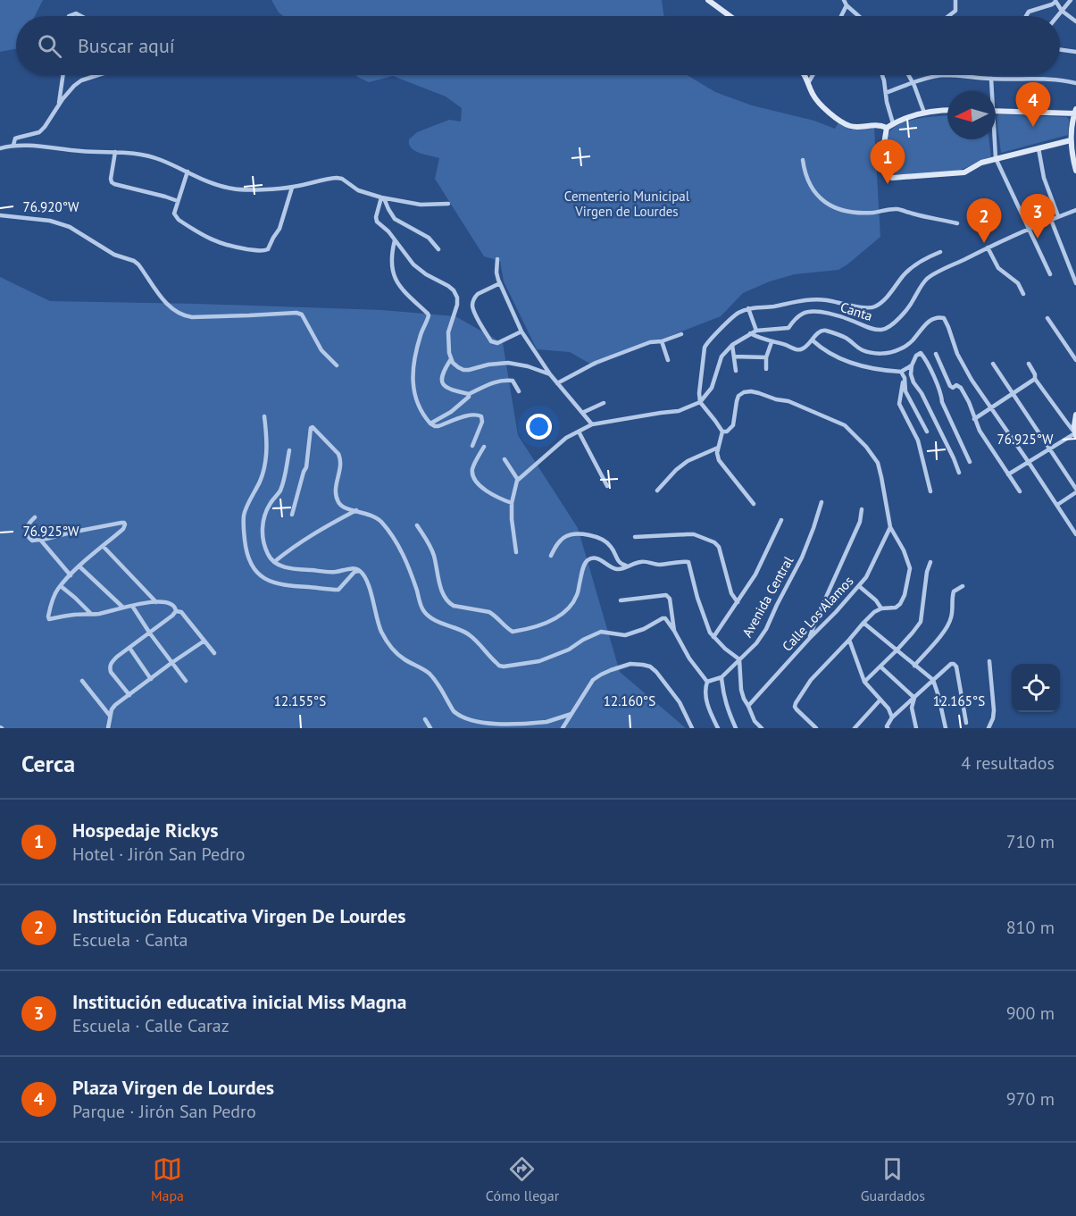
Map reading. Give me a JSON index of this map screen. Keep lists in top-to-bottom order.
{
  "streets": {
    "street": ["Canta", "Avenida Central", "Calle Los Alamos"]
  },
  "parks": ["Cementerio Municipal Virgen de Lourdes"],
  "north": "left",
  "page": {
    "search": "Buscar aquí",
    "pins": [
      "4",
      "1",
      "3",
      "2"
    ],
    "heading": ["Cerca", "4 resultados"],
    "list": [
      {
        "mark": "1",
        "name": "Hospedaje Rickys",
        "note": "Hotel · Jirón San Pedro",
        "value": "710 m"
      },
      {
        "mark": "2",
        "name": "Institución Educativa Virgen De Lourdes",
        "note": "Escuela · Canta",
        "value": "810 m"
      },
      {
        "mark": "3",
        "name": "Institución educativa inicial Miss Magna",
        "note": "Escuela · Calle Caraz",
        "value": "900 m"
      },
      {
        "mark": "4",
        "name": "Plaza Virgen de Lourdes",
        "note": "Parque · Jirón San Pedro",
        "value": "970 m"
      }
    ],
    "nav": ["Mapa", "Cómo llegar", "Guardados"]
  },
  "coordinates": [
    "76.920°W",
    "76.925°W",
    "12.155°S",
    "12.160°S",
    "12.165°S"
  ]
}
